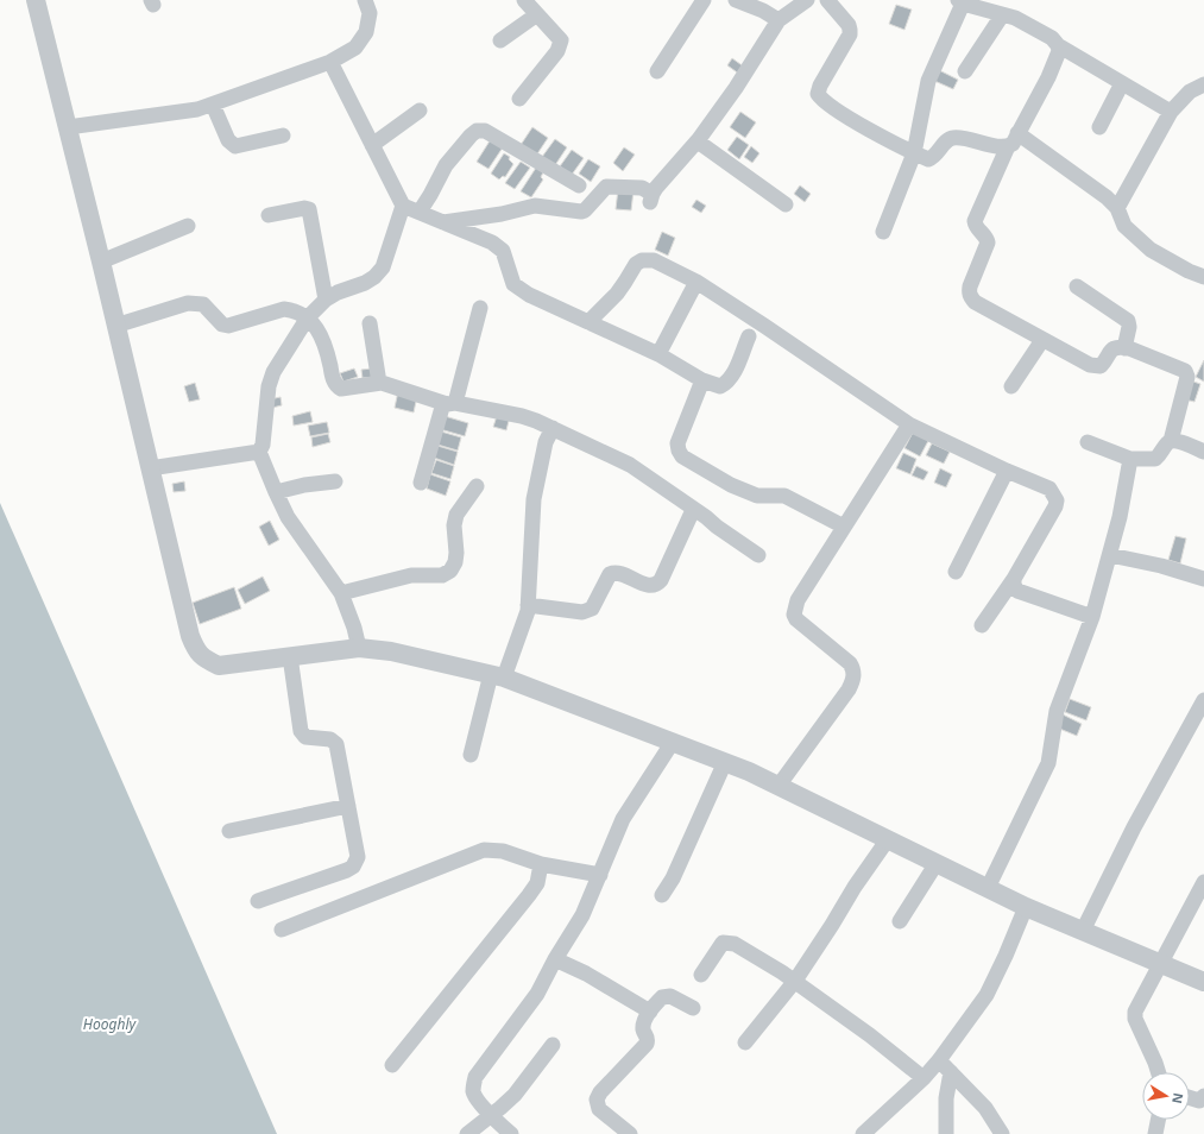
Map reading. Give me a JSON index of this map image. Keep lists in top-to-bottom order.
{
  "water": ["Hooghly"],
  "north": "right"
}
